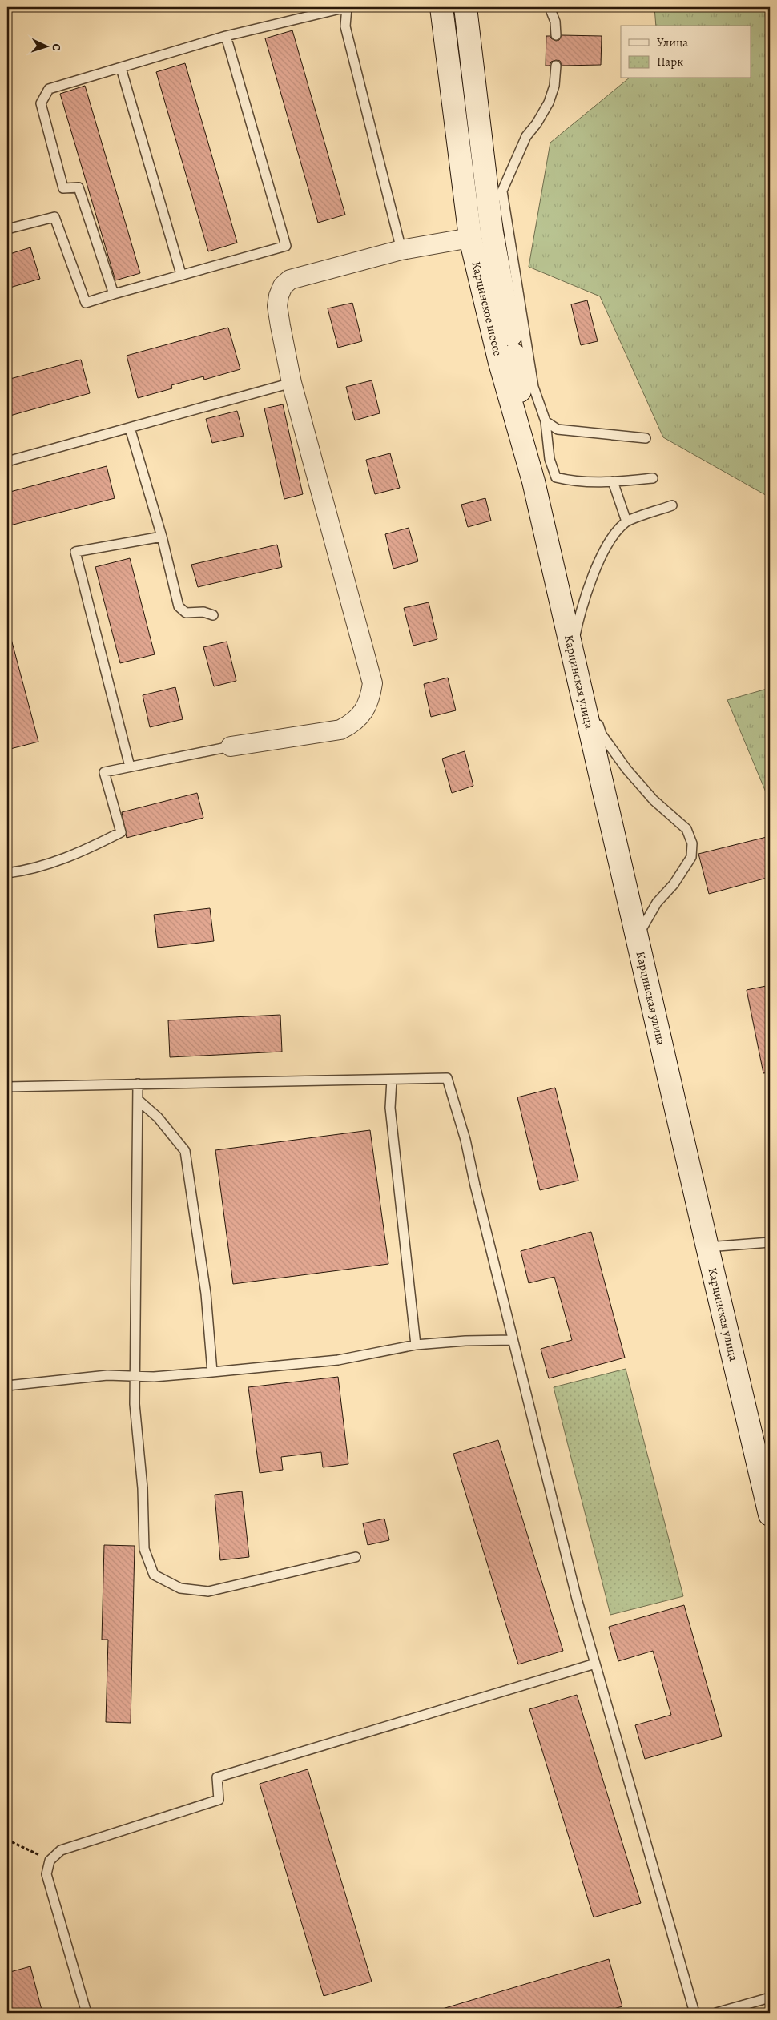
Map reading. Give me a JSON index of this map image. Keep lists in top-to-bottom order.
{
  "streets": {
    "main road": ["Карцинское шоссе", "Карцинская улица"]
  },
  "crossings": [
    ["Карцинское шоссе", "Карцинская улица"]
  ],
  "legend": ["Улица", "Парк"],
  "north": "right"
}
